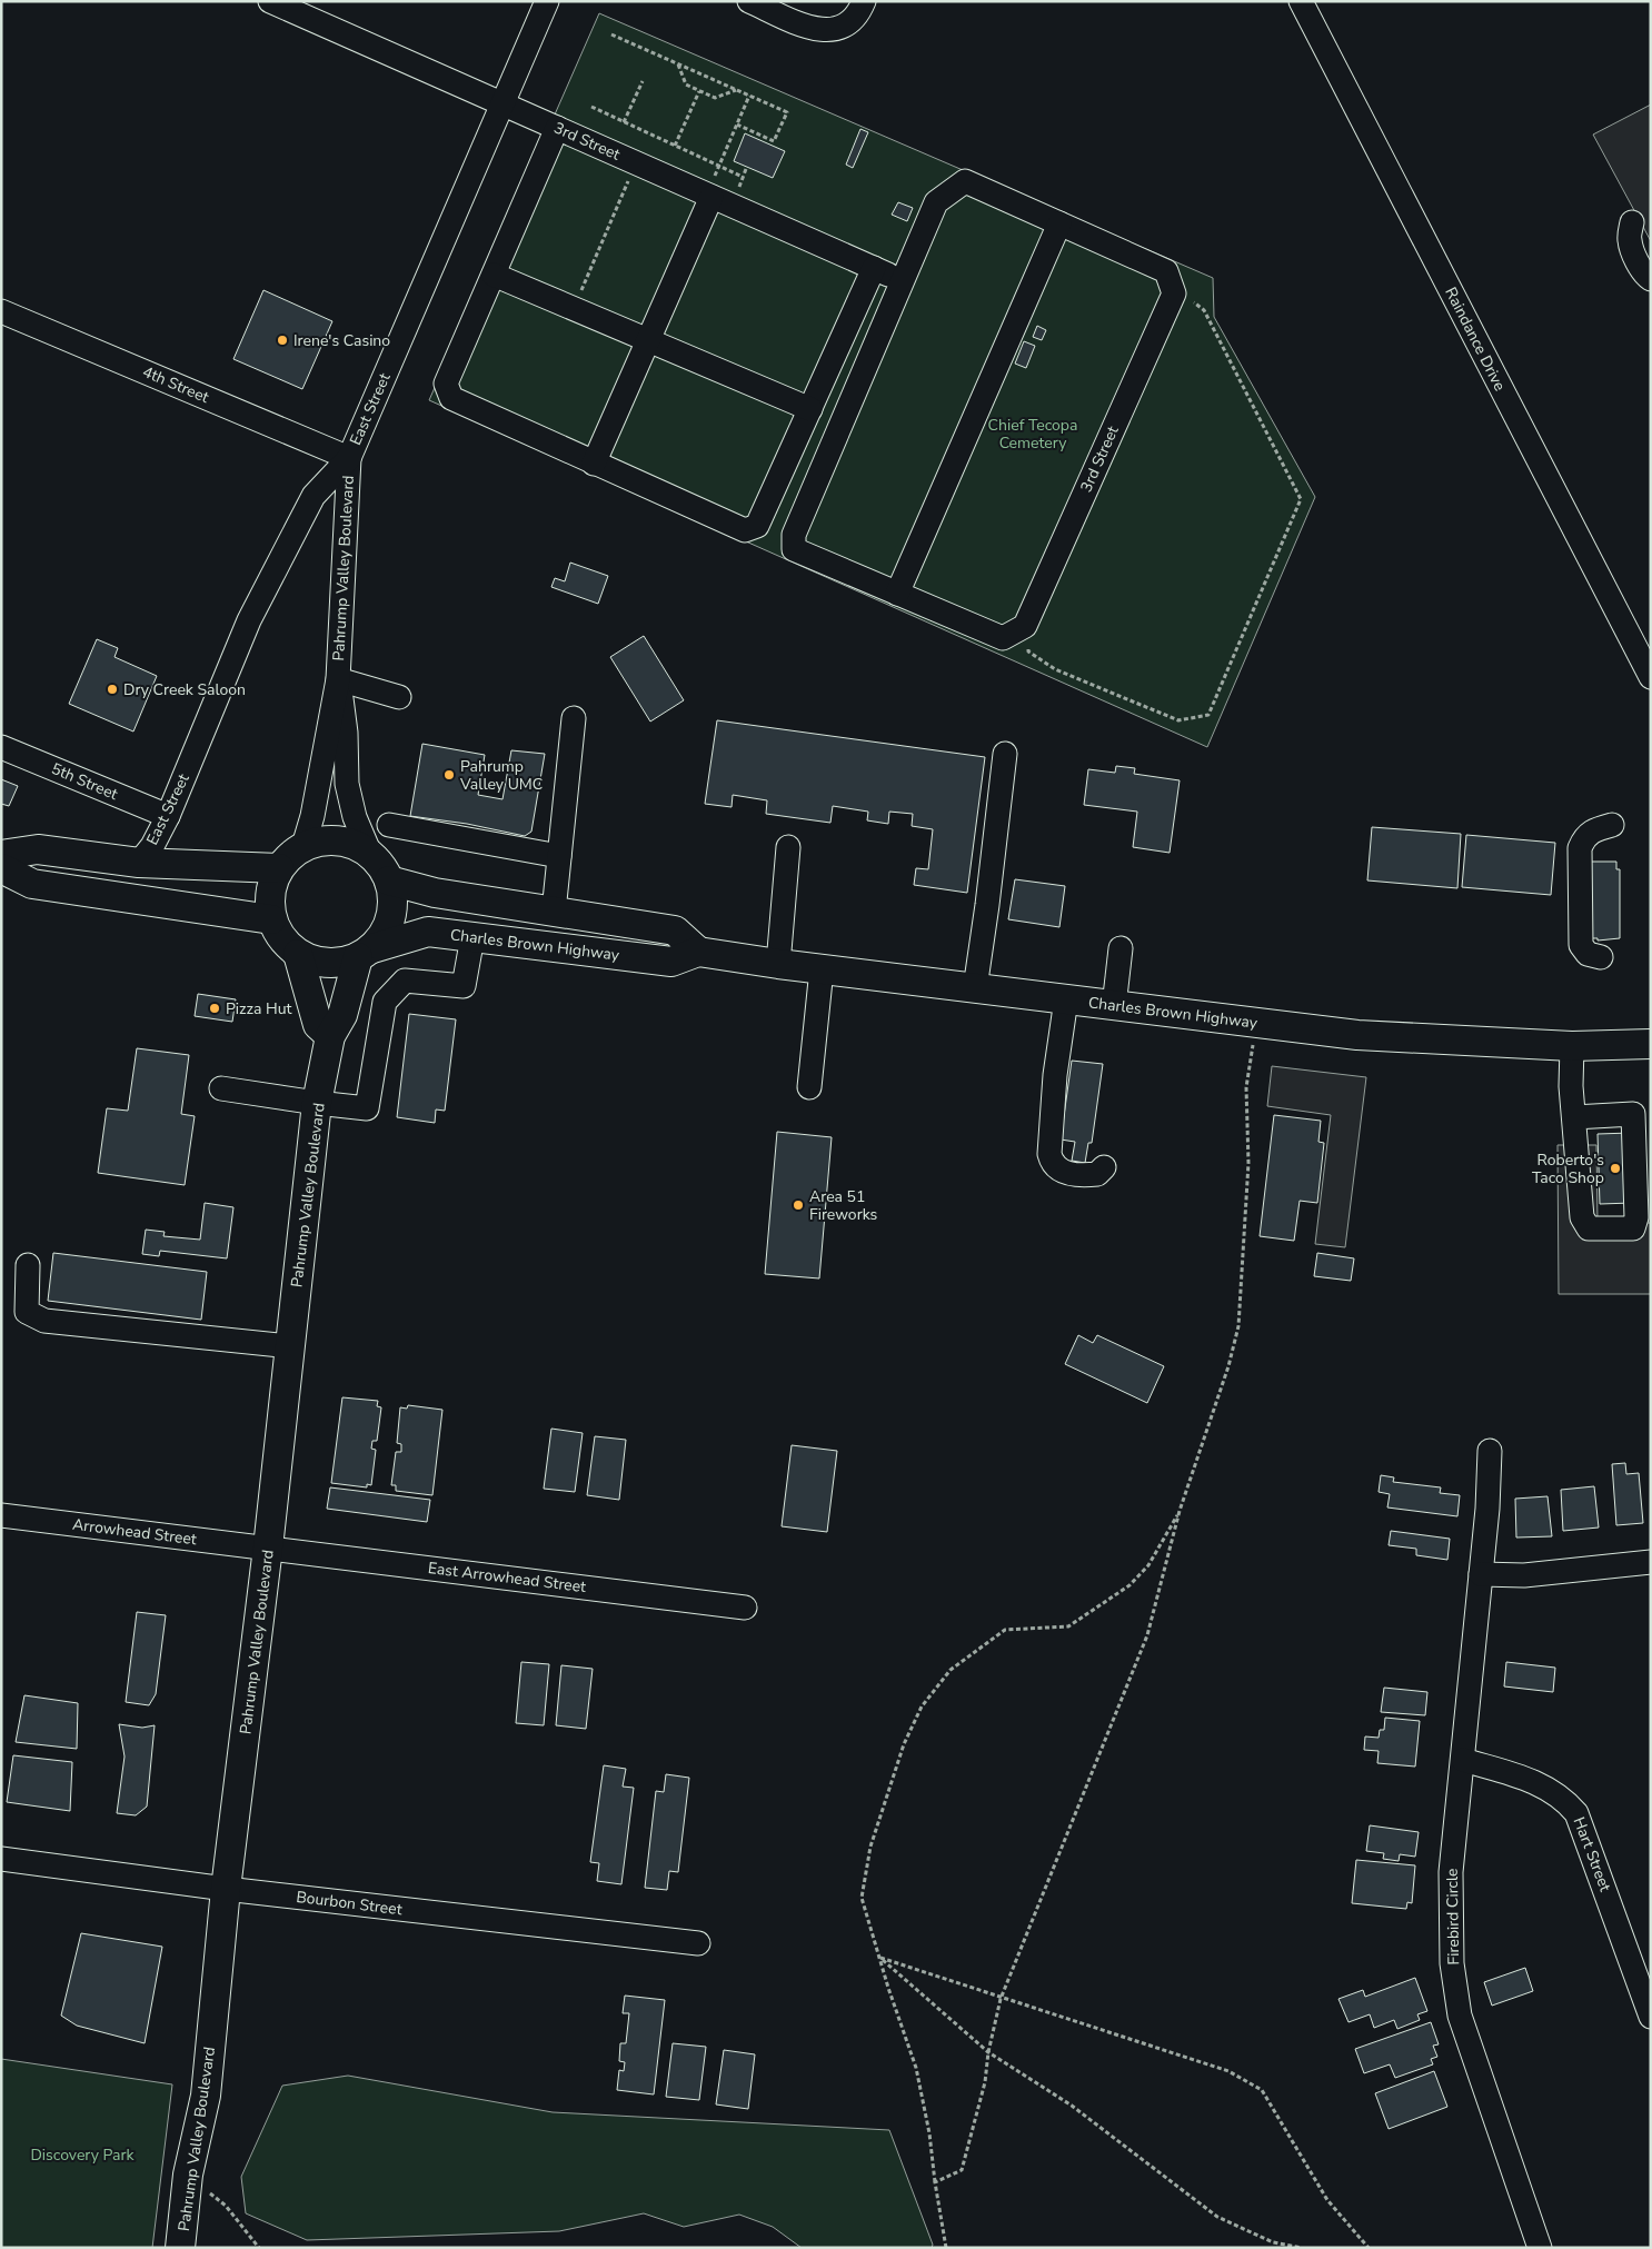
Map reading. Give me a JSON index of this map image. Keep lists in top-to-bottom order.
{
  "streets": {
    "main road": ["Pahrump Valley Boulevard", "Charles Brown Highway"],
    "street": [
      "3rd Street",
      "Raindance Drive",
      "4th Street",
      "East Street",
      "5th Street",
      "Arrowhead Street",
      "East Arrowhead Street",
      "Hart Street",
      "Bourbon Street",
      "Firebird Circle"
    ]
  },
  "crossings": [
    ["3rd Street", "East Street"],
    ["4th Street", "East Street"],
    ["4th Street", "Pahrump Valley Boulevard"],
    ["East Street", "Pahrump Valley Boulevard"],
    ["East Street", "5th Street"],
    ["Pahrump Valley Boulevard", "Charles Brown Highway"],
    ["Pahrump Valley Boulevard", "Arrowhead Street"],
    ["Pahrump Valley Boulevard", "East Arrowhead Street"],
    ["Pahrump Valley Boulevard", "Bourbon Street"],
    ["Arrowhead Street", "East Arrowhead Street"],
    ["Hart Street", "Firebird Circle"]
  ],
  "parks": ["Chief Tecopa Cemetery", "Discovery Park"],
  "places": [
    "Irene's Casino",
    "Dry Creek Saloon",
    "Pahrump Valley UMC",
    "Pizza Hut",
    "Roberto's Taco Shop",
    "Area 51 Fireworks"
  ]
}
